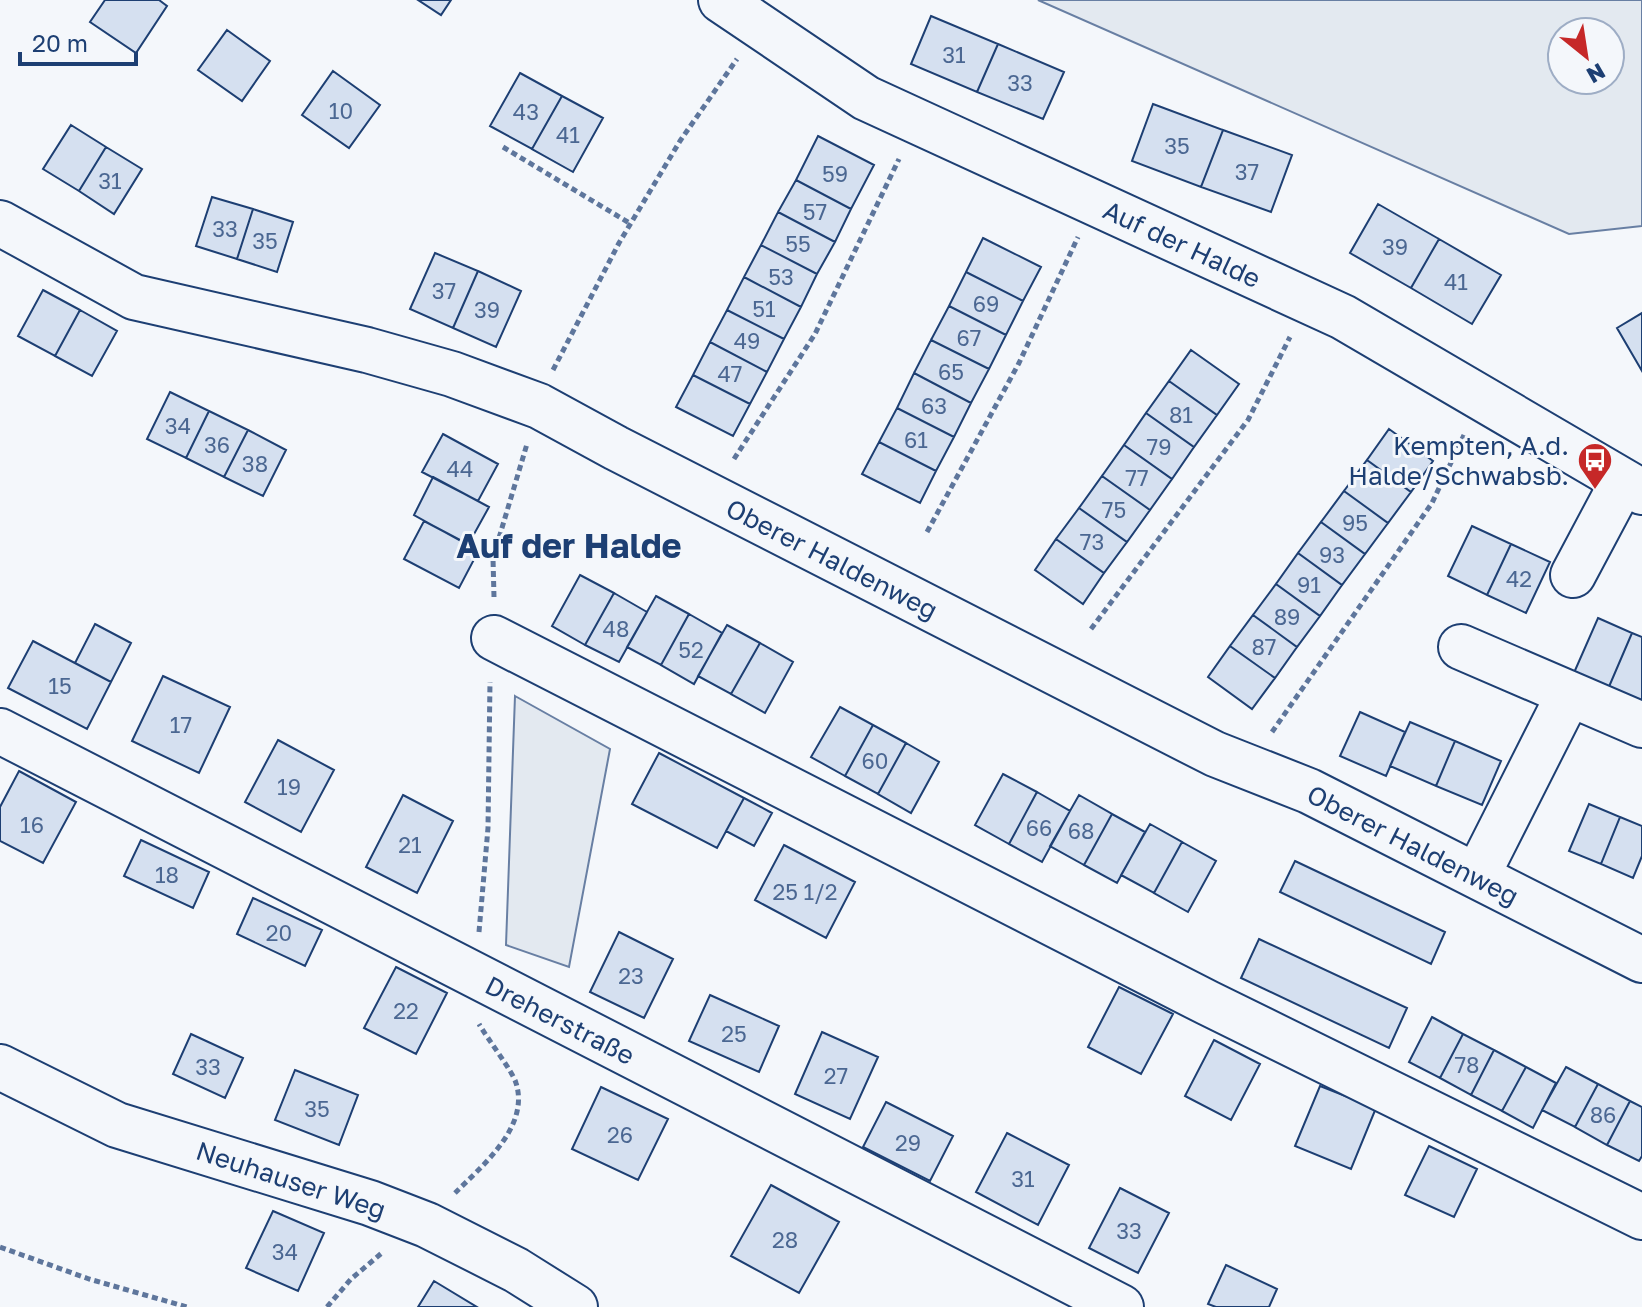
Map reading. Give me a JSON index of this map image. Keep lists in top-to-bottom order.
{
  "streets": {
    "street": [
      "Auf der Halde",
      "Oberer Haldenweg",
      "Dreherstraße",
      "Neuhauser Weg"
    ]
  },
  "districts": ["Auf der Halde"],
  "places": {
    "bus stop": ["Kempten, A.d. Halde/Schwabsb."]
  },
  "house_numbers": [
    "31",
    "33",
    "10",
    "43",
    "41",
    "35",
    "37",
    "59",
    "31",
    "57",
    "33",
    "35",
    "55",
    "39",
    "53",
    "41",
    "37",
    "69",
    "51",
    "39",
    "67",
    "49",
    "65",
    "47",
    "63",
    "81",
    "34",
    "61",
    "36",
    "79",
    "38",
    "44",
    "77",
    "75",
    "95",
    "73",
    "93",
    "42",
    "91",
    "89",
    "48",
    "87",
    "52",
    "15",
    "17",
    "60",
    "19",
    "16",
    "66",
    "68",
    "21",
    "18",
    "25 1/2",
    "20",
    "23",
    "22",
    "25",
    "78",
    "33",
    "27",
    "35",
    "86",
    "26",
    "29",
    "31",
    "33",
    "28",
    "34"
  ],
  "scale_bar": "20 m",
  "north": "bottom right"
}
